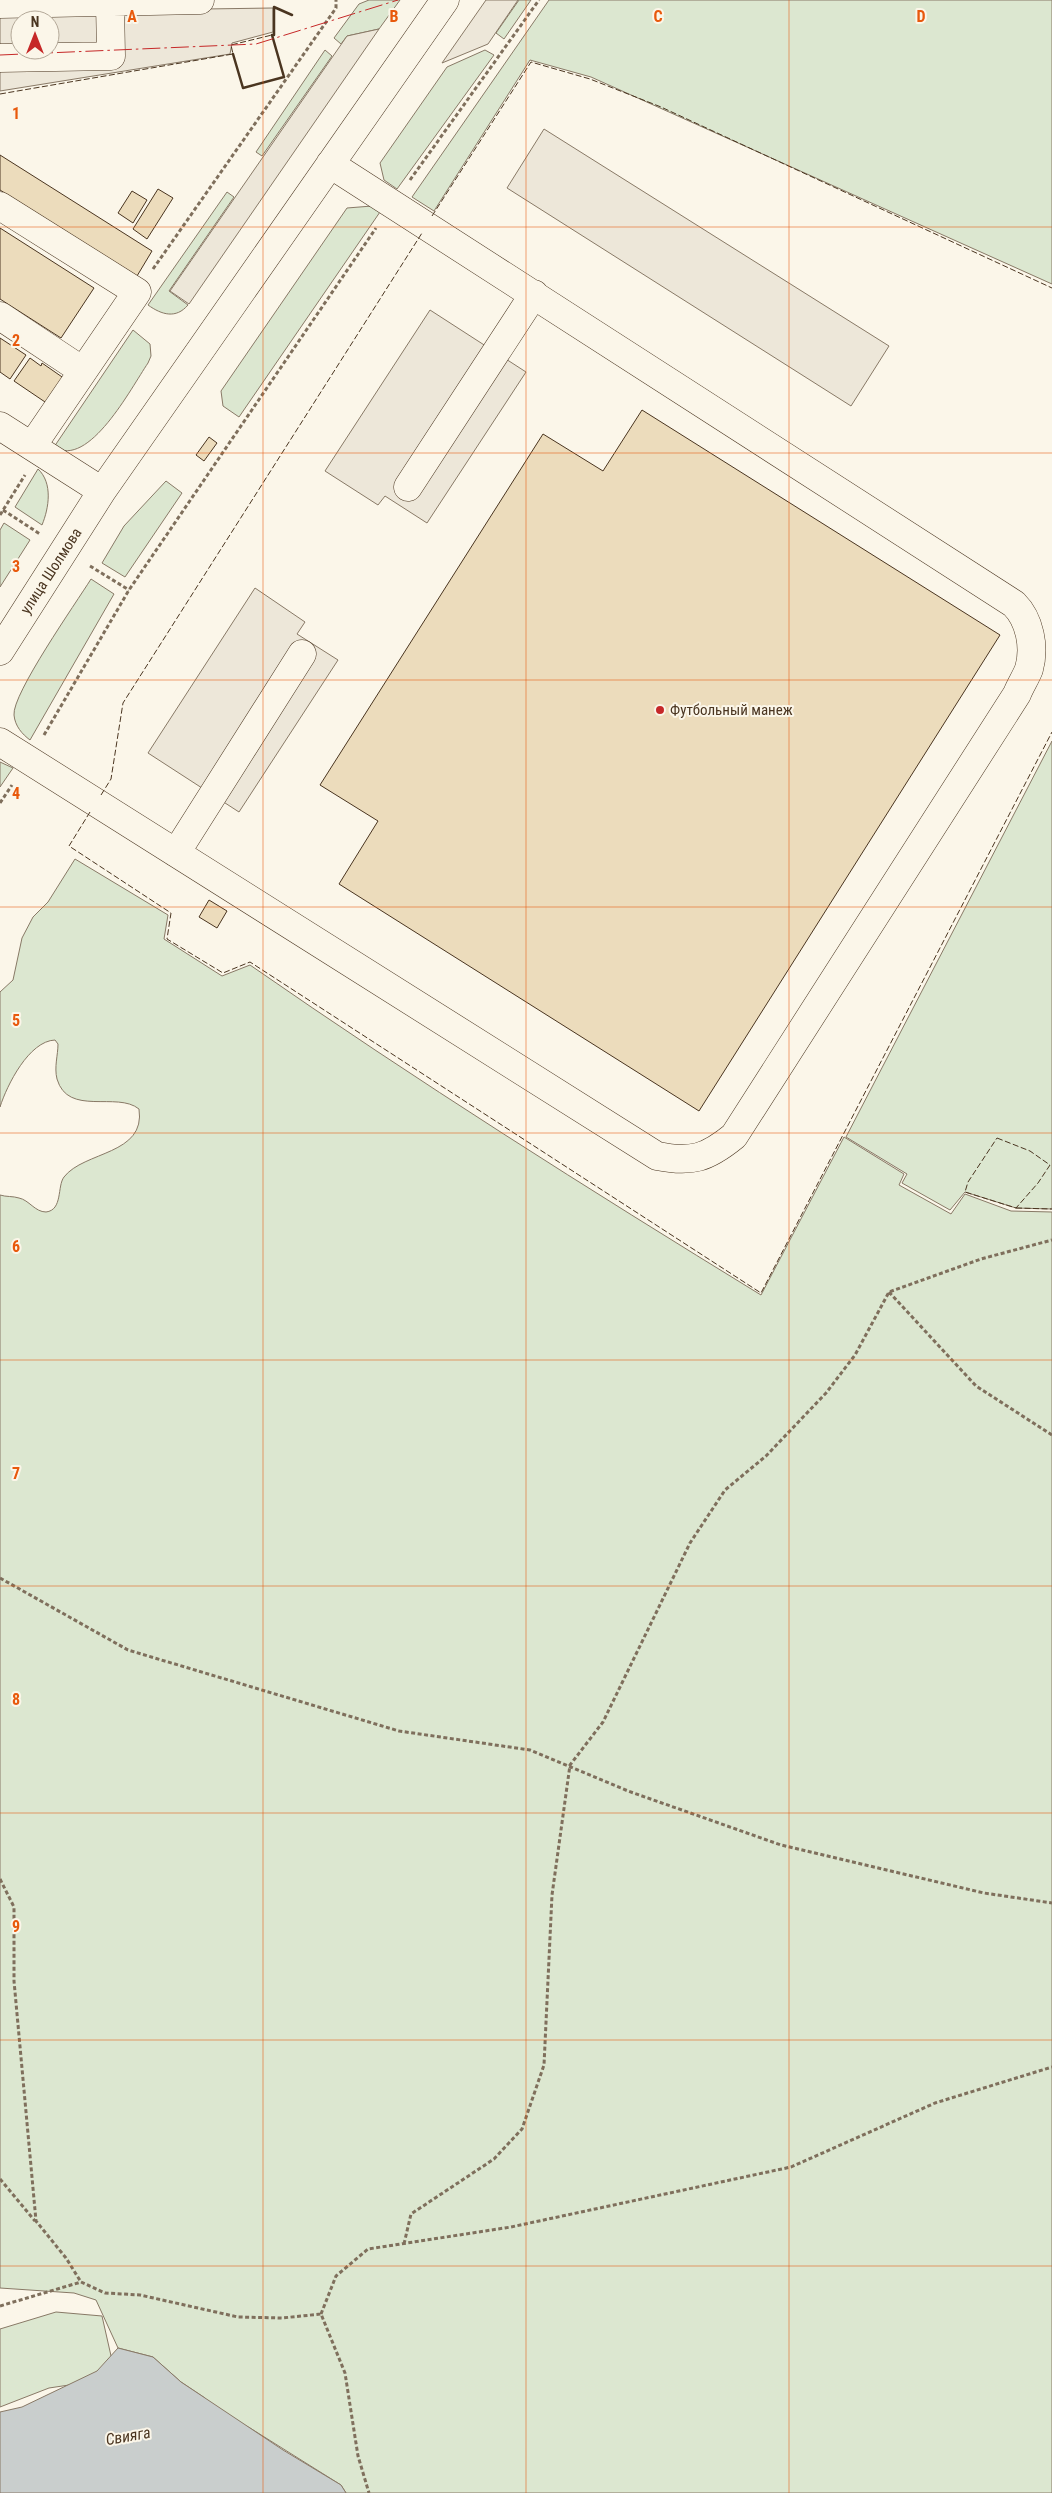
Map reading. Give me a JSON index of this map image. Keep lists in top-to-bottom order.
{
  "streets": {
    "street": ["улица Шолмова"]
  },
  "water": ["Свияга"],
  "places": ["Футбольный манеж"],
  "north": "top",
  "grid": {
    "columns": [
      "A",
      "B",
      "C",
      "D"
    ],
    "rows": [
      "1",
      "2",
      "3",
      "4",
      "5",
      "6",
      "7",
      "8",
      "9"
    ]
  }
}
